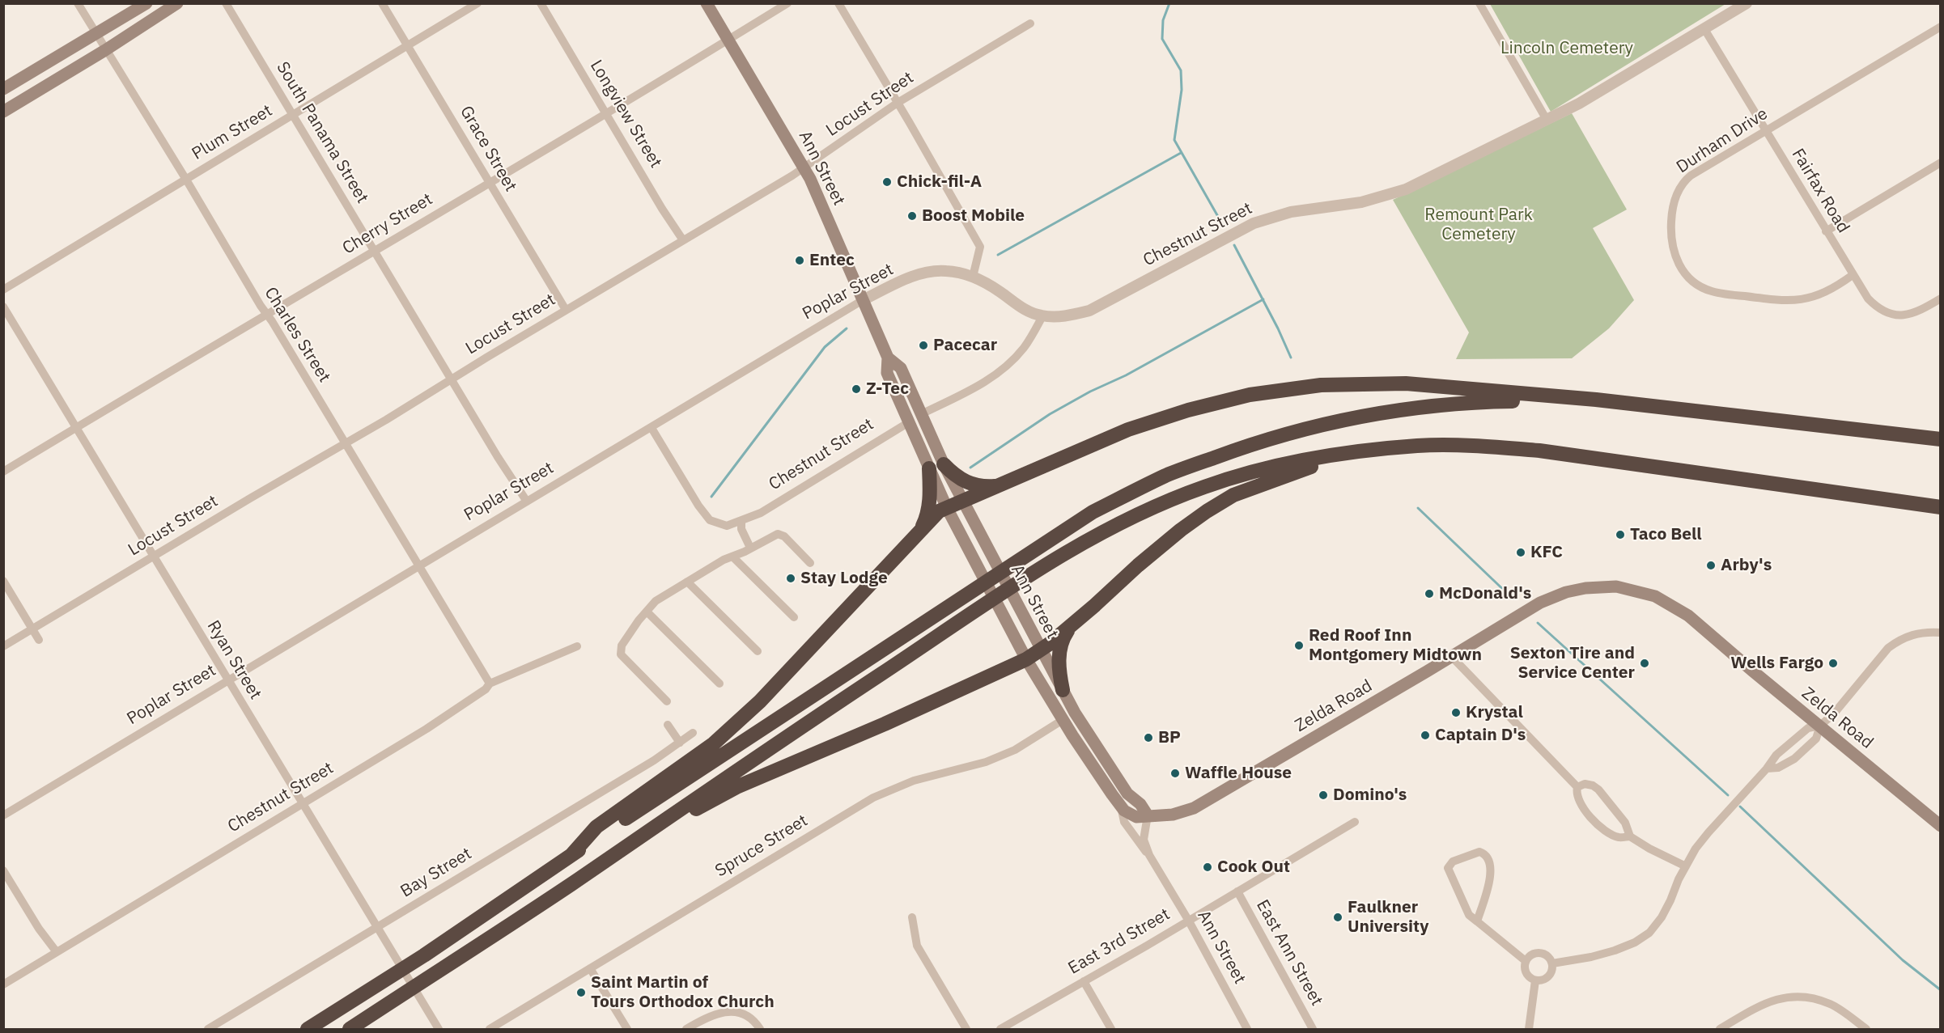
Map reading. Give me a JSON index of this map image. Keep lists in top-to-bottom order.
{
  "streets": {
    "main road": ["Ann Street", "Zelda Road"],
    "street": [
      "Locust Street",
      "Longview Street",
      "Plum Street",
      "South Panama Street",
      "Durham Drive",
      "Grace Street",
      "Fairfax Road",
      "Cherry Street",
      "Chestnut Street",
      "Poplar Street",
      "Charles Street",
      "Ryan Street",
      "Spruce Street",
      "Bay Street",
      "East 3rd Street",
      "East Ann Street"
    ]
  },
  "crossings": [
    ["Locust Street", "Longview Street"],
    ["Locust Street", "South Panama Street"],
    ["Locust Street", "Grace Street"],
    ["Locust Street", "Ann Street"],
    ["Locust Street", "Charles Street"],
    ["Locust Street", "Ryan Street"],
    ["Longview Street", "Cherry Street"],
    ["Plum Street", "South Panama Street"],
    ["Plum Street", "Grace Street"],
    ["Plum Street", "Charles Street"],
    ["South Panama Street", "Cherry Street"],
    ["South Panama Street", "Poplar Street"],
    ["Durham Drive", "Fairfax Road"],
    ["Grace Street", "Cherry Street"],
    ["Ann Street", "Cherry Street"],
    ["Ann Street", "Chestnut Street"],
    ["Ann Street", "Poplar Street"],
    ["Ann Street", "Zelda Road"],
    ["Ann Street", "Spruce Street"],
    ["Ann Street", "East 3rd Street"],
    ["Fairfax Road", "Chestnut Street"],
    ["Cherry Street", "Charles Street"],
    ["Cherry Street", "Ryan Street"],
    ["Chestnut Street", "Poplar Street"],
    ["Chestnut Street", "Charles Street"],
    ["Chestnut Street", "Ryan Street"],
    ["Poplar Street", "Charles Street"],
    ["Poplar Street", "Ryan Street"],
    ["Ryan Street", "Bay Street"],
    ["East 3rd Street", "East Ann Street"]
  ],
  "parks": ["Lincoln Cemetery", "Remount Park Cemetery"],
  "places": [
    "Chick-fil-A",
    "Boost Mobile",
    "Entec",
    "Pacecar",
    "Z-Tec",
    "Taco Bell",
    "KFC",
    "Arby's",
    "Stay Lodge",
    "McDonald's",
    "Red Roof Inn Montgomery Midtown",
    "Sexton Tire and Service Center",
    "Wells Fargo",
    "Krystal",
    "Captain D's",
    "BP",
    "Waffle House",
    "Domino's",
    "Cook Out",
    "Faulkner University",
    "Saint Martin of Tours Orthodox Church"
  ]
}
